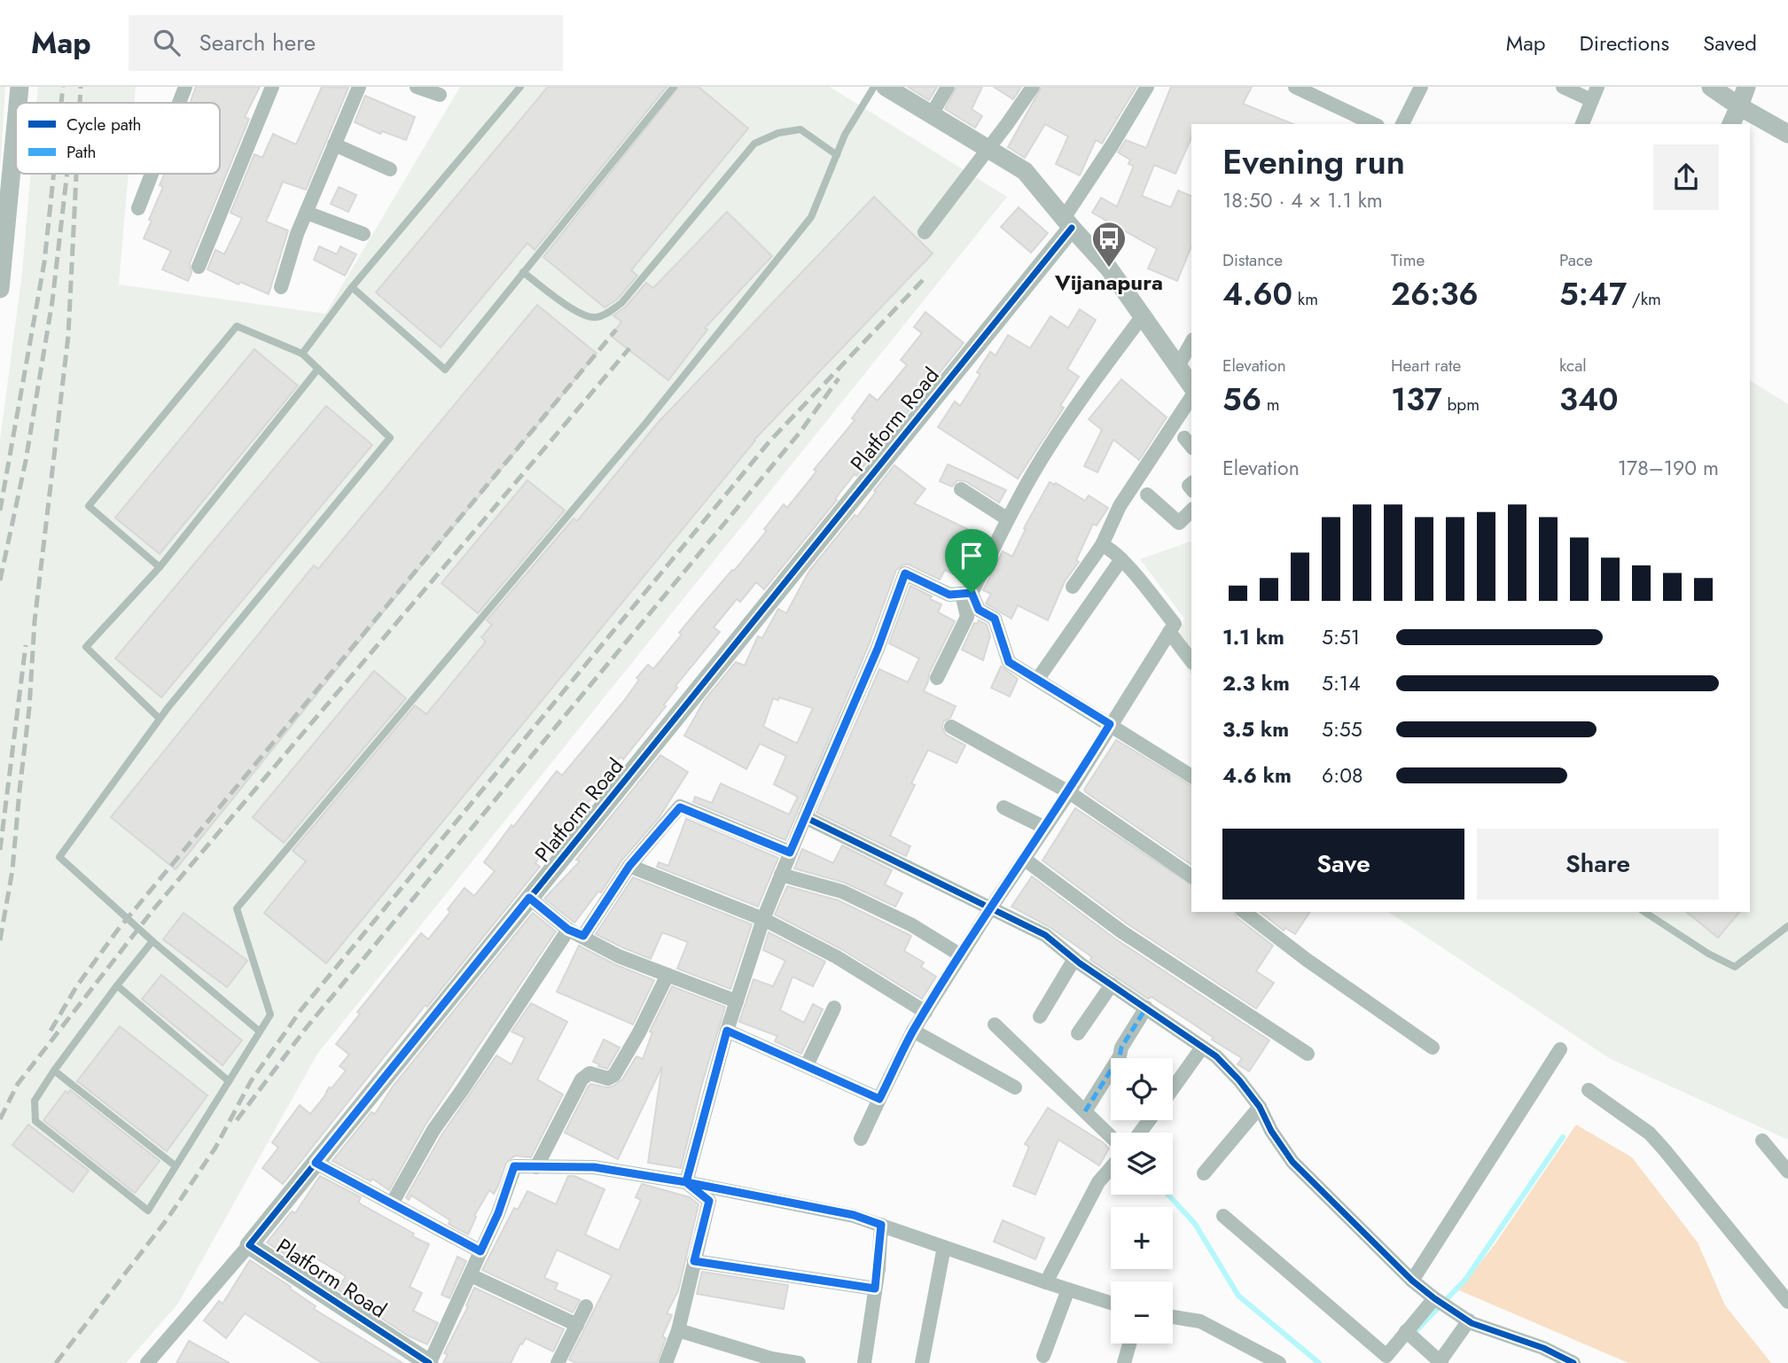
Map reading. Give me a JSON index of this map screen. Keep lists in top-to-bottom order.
{
  "streets": {
    "street": ["Platform Road"]
  },
  "places": {
    "bus stop": ["Vijanapura"]
  },
  "legend": ["Cycle path", "Path"],
  "page": {
    "header": "Map",
    "search": "Search here",
    "nav": ["Map", "Directions", "Saved"],
    "heading": ["Evening run", "18:50 · 4 × 1.1 km"],
    "stats": [
      ["Distance", "4.60 km"],
      ["Time", "26:36"],
      ["Pace", "5:47 /km"],
      ["Elevation", "56 m"],
      ["Heart rate", "137 bpm"],
      ["kcal", "340"]
    ],
    "chart": ["Elevation", "178–190 m"],
    "list": [
      {
        "name": "1.1 km",
        "note": "5:51"
      },
      {
        "name": "2.3 km",
        "note": "5:14"
      },
      {
        "name": "3.5 km",
        "note": "5:55"
      },
      {
        "name": "4.6 km",
        "note": "6:08"
      }
    ],
    "buttons": ["Save", "Share"],
    "map_buttons": ["+", "−"]
  }
}
